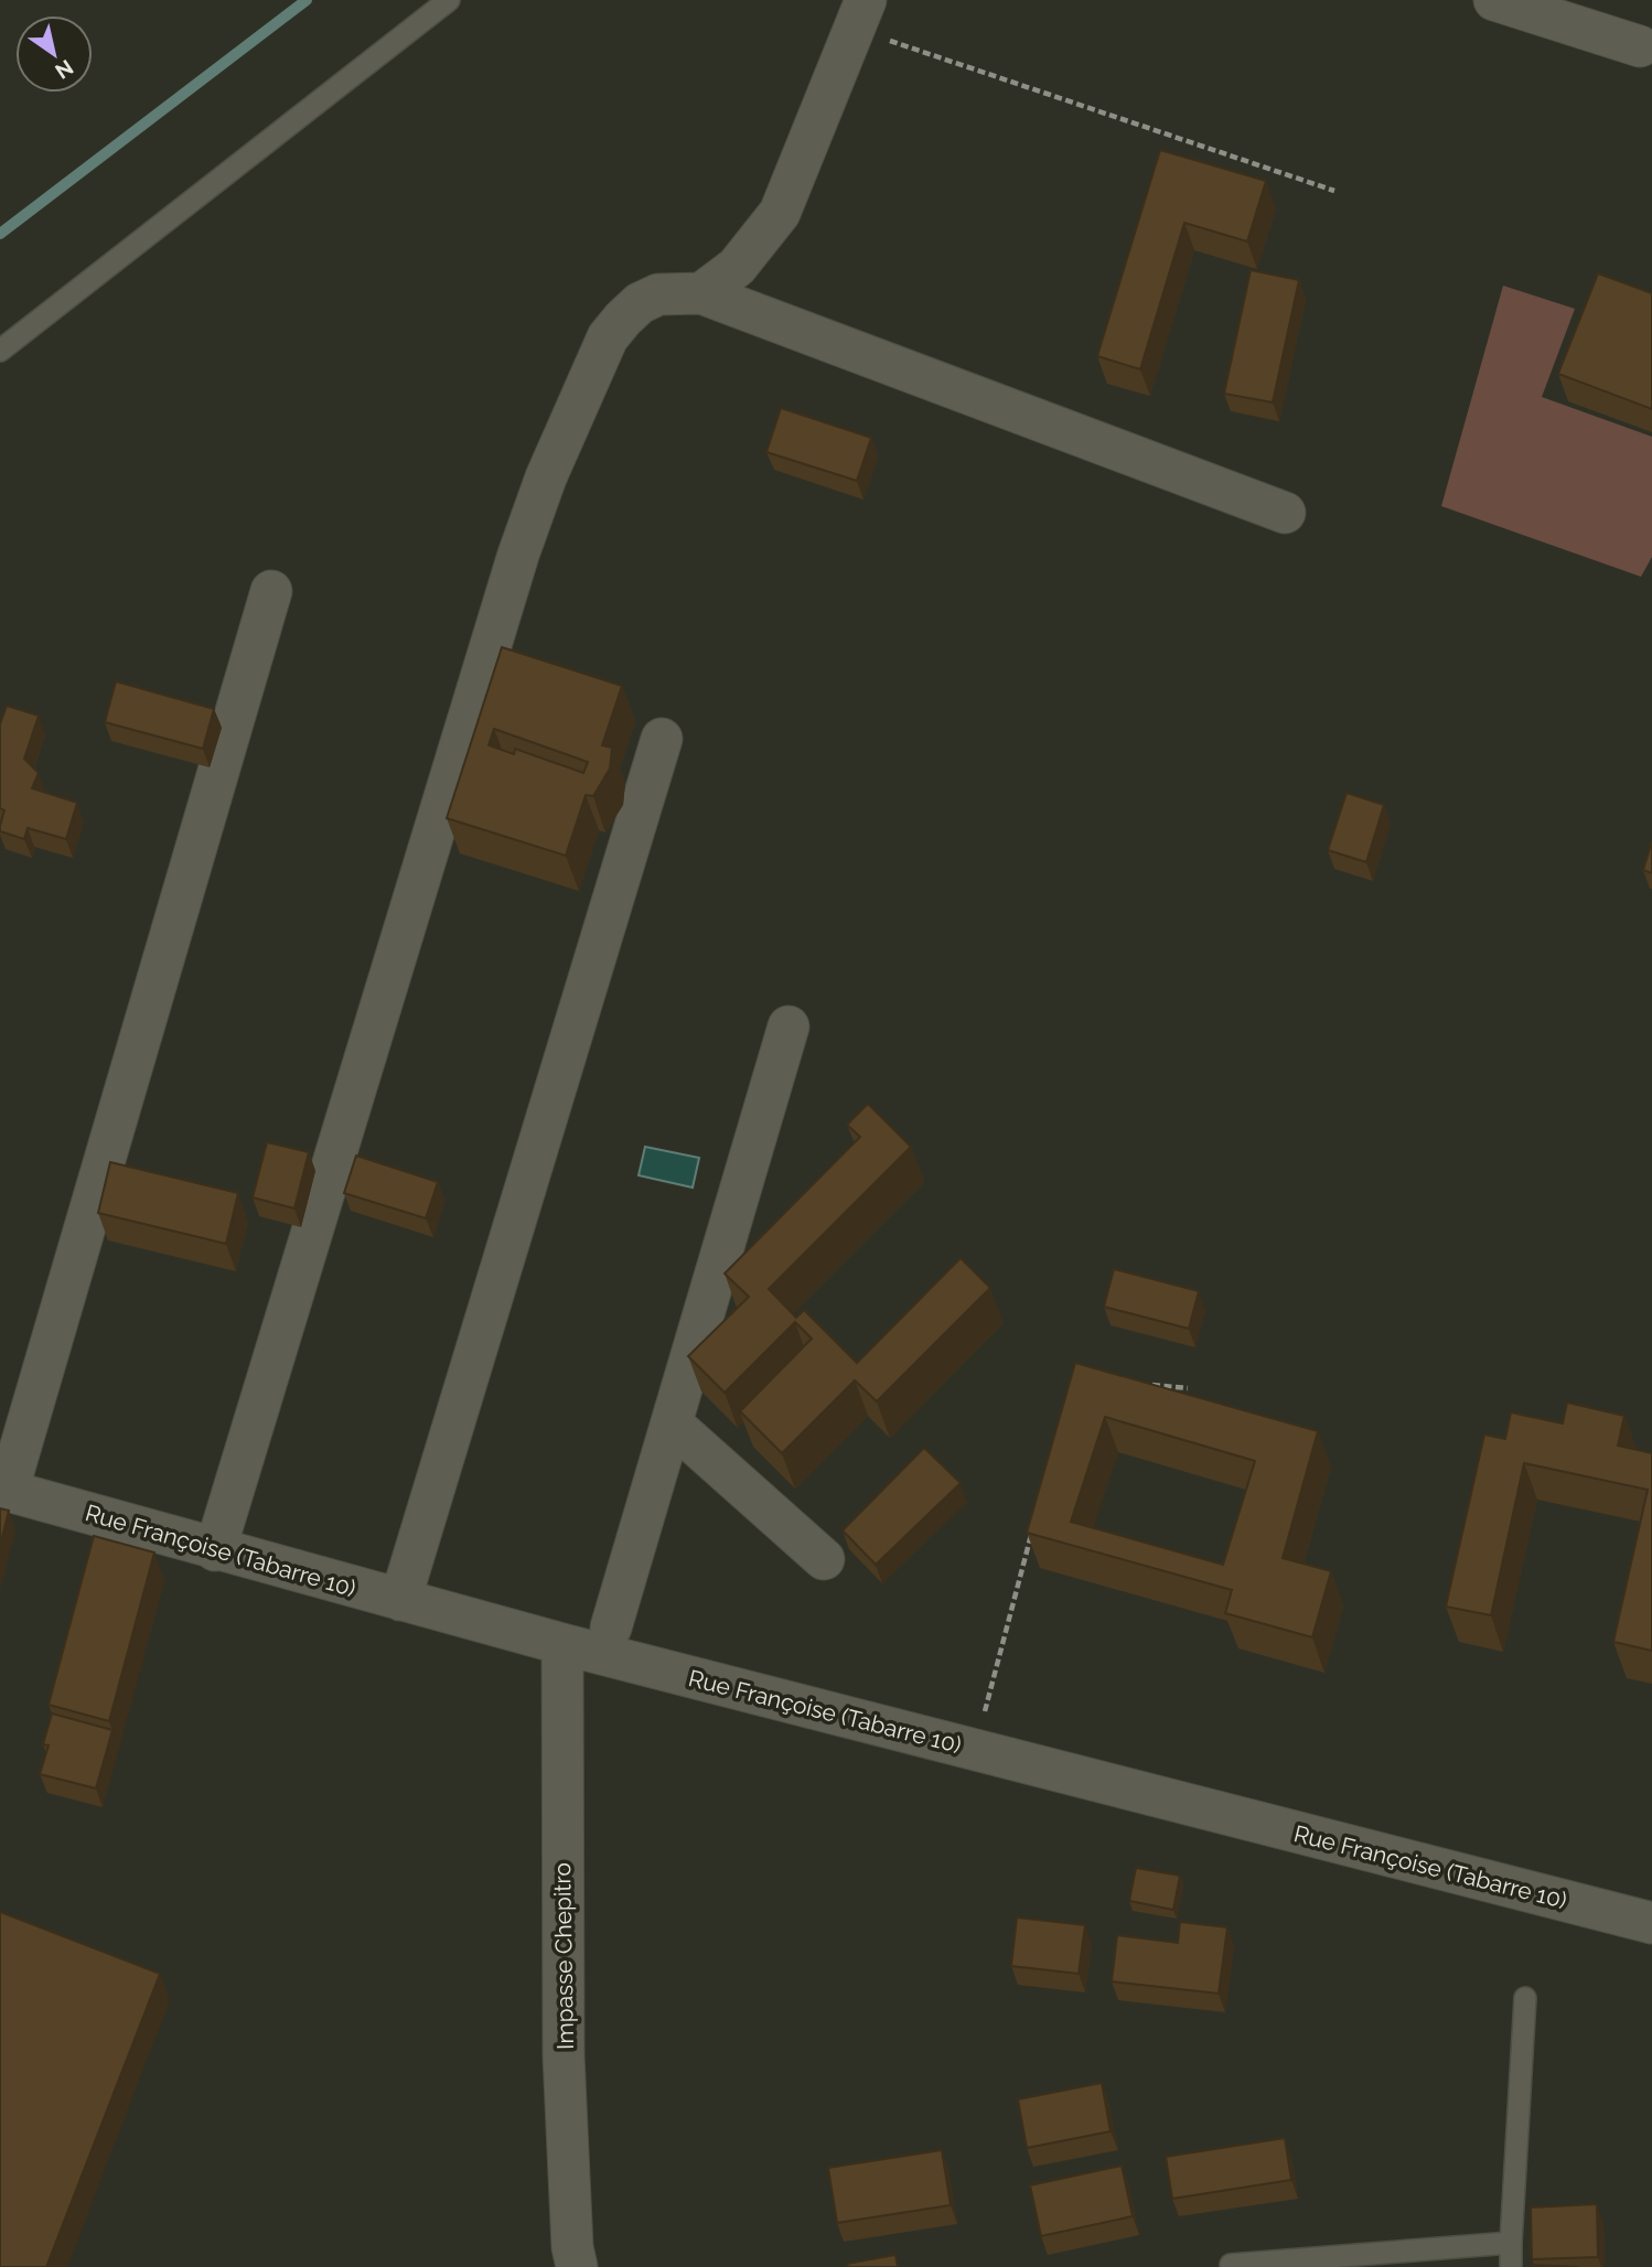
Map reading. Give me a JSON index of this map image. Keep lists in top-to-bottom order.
{
  "streets": {
    "street": ["Rue Françoise (Tabarre 10)", "Impasse Chepitro"]
  },
  "crossings": [
    ["Rue Françoise (Tabarre 10)", "Impasse Chepitro"]
  ],
  "north": "bottom right"
}
